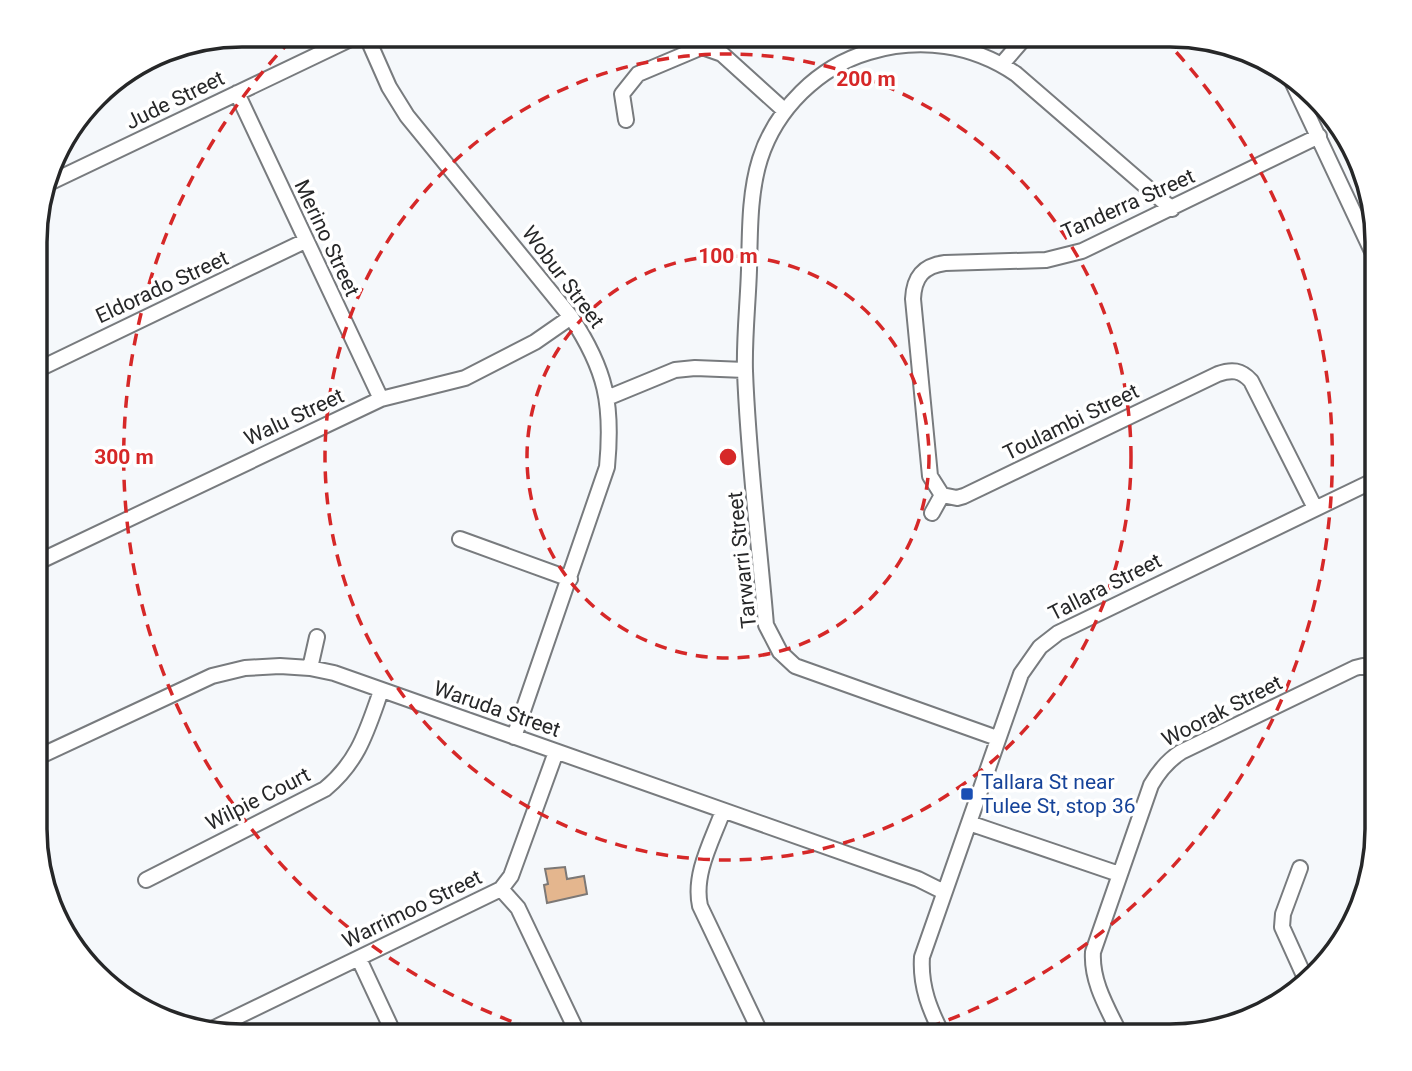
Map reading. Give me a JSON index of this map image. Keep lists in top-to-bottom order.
{
  "streets": {
    "street": [
      "Jude Street",
      "Tanderra Street",
      "Merino Street",
      "Wobur Street",
      "Eldorado Street",
      "Walu Street",
      "Toulambi Street",
      "Tarwarri Street",
      "Tallara Street",
      "Waruda Street",
      "Woorak Street",
      "Wilpie Court",
      "Warrimoo Street"
    ]
  },
  "crossings": [
    ["Jude Street", "Merino Street"],
    ["Tanderra Street", "Toulambi Street"],
    ["Tanderra Street", "Tarwarri Street"],
    ["Merino Street", "Eldorado Street"],
    ["Merino Street", "Walu Street"],
    ["Wobur Street", "Walu Street"],
    ["Wobur Street", "Waruda Street"],
    ["Toulambi Street", "Tallara Street"],
    ["Tarwarri Street", "Tallara Street"],
    ["Tallara Street", "Waruda Street"],
    ["Waruda Street", "Wilpie Court"],
    ["Waruda Street", "Warrimoo Street"]
  ],
  "places": {
    "transit": ["Tallara St near Tulee St, stop 36"]
  },
  "rings": ["200 m", "100 m", "300 m"]
}
